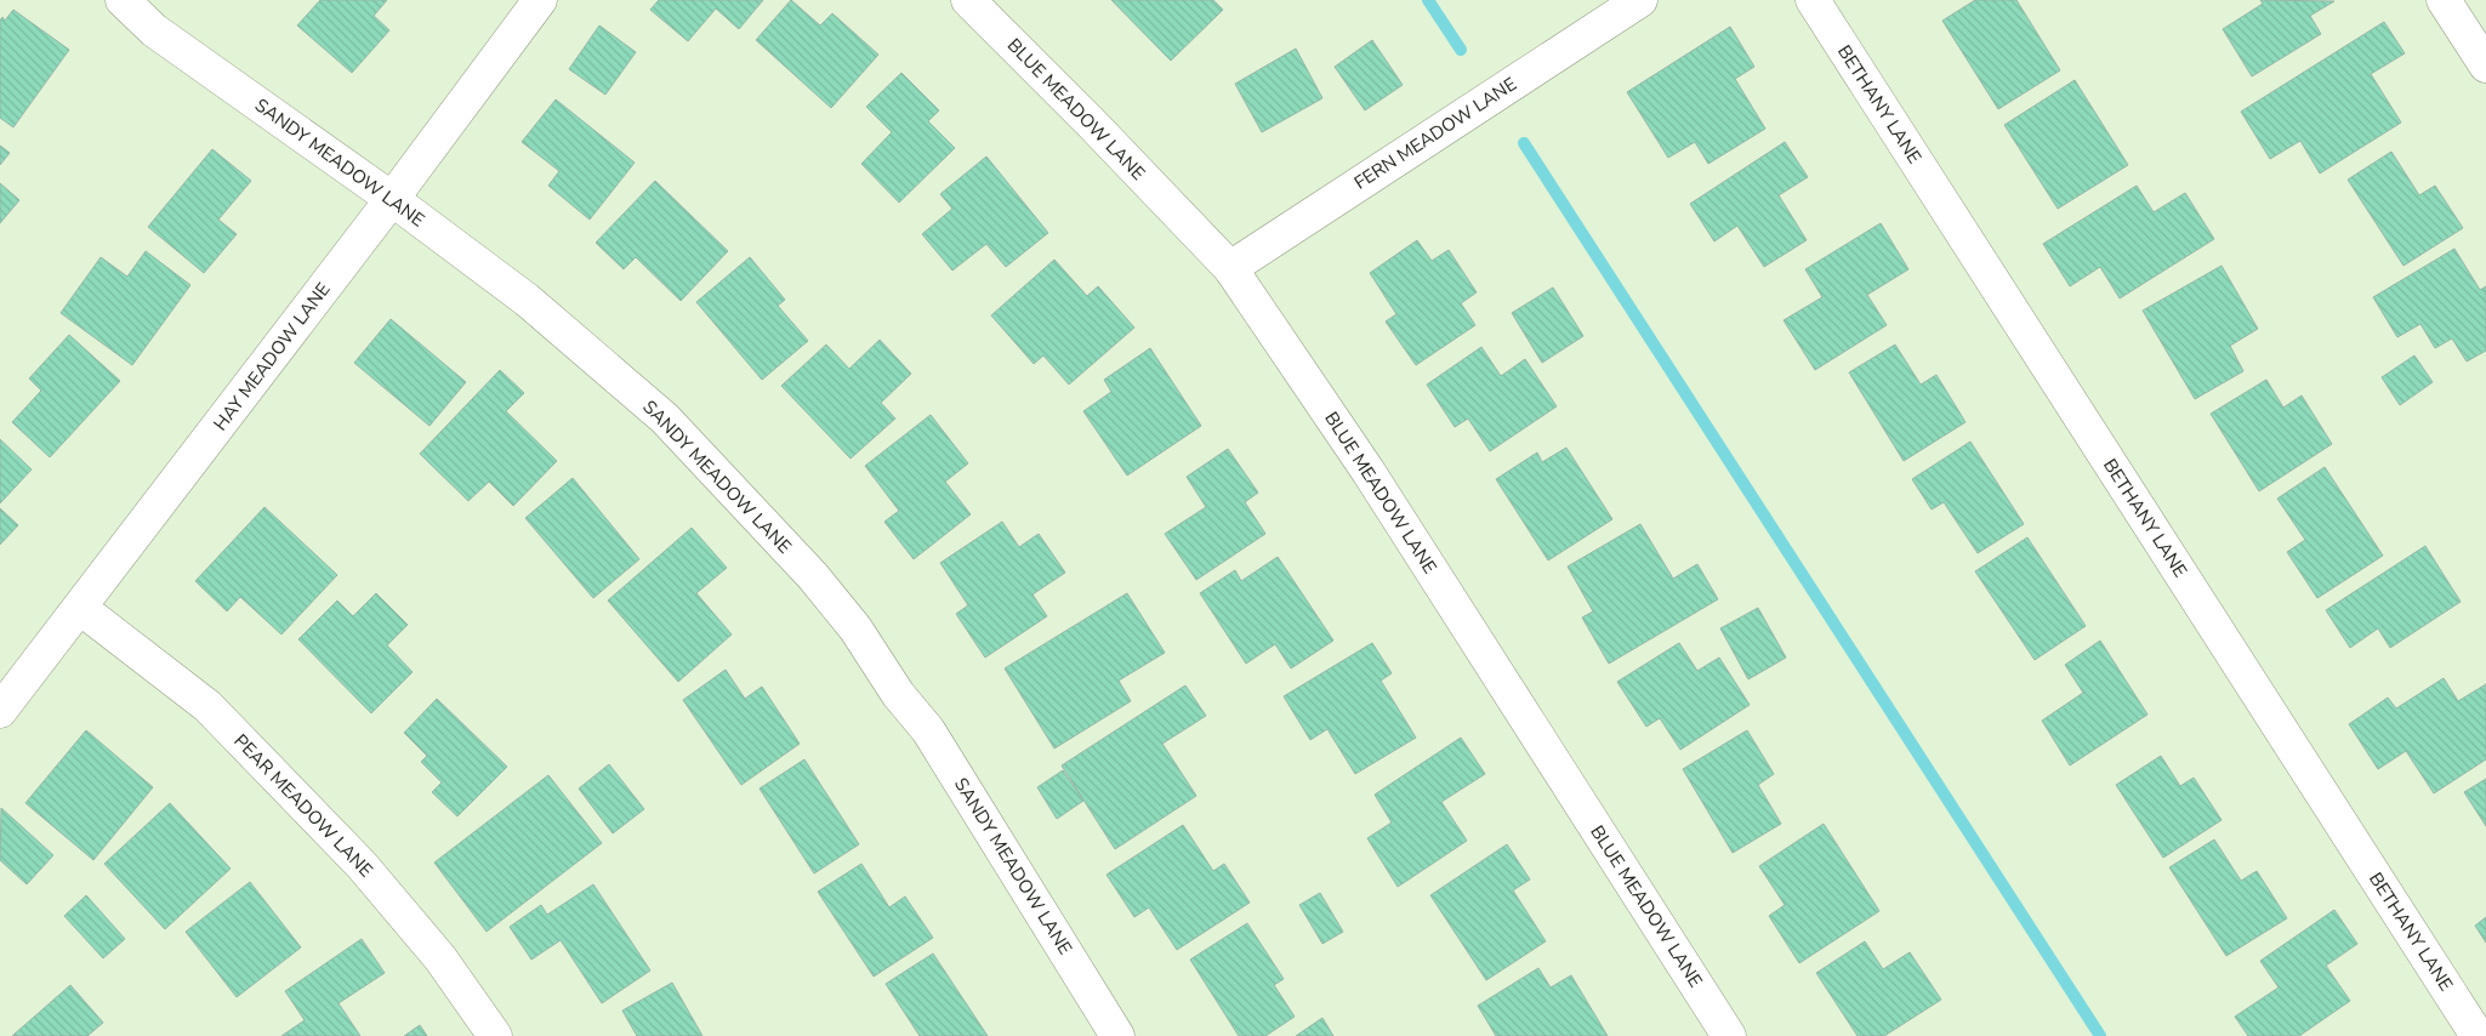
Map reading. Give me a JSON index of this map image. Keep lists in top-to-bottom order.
{
  "streets": {
    "street": [
      "BETHANY LANE",
      "BLUE MEADOW LANE",
      "FERN MEADOW LANE",
      "SANDY MEADOW LANE",
      "HAY MEADOW LANE",
      "PEAR MEADOW LANE"
    ]
  },
  "crossings": [
    ["BLUE MEADOW LANE", "FERN MEADOW LANE"],
    ["SANDY MEADOW LANE", "HAY MEADOW LANE"],
    ["HAY MEADOW LANE", "PEAR MEADOW LANE"]
  ]
}
